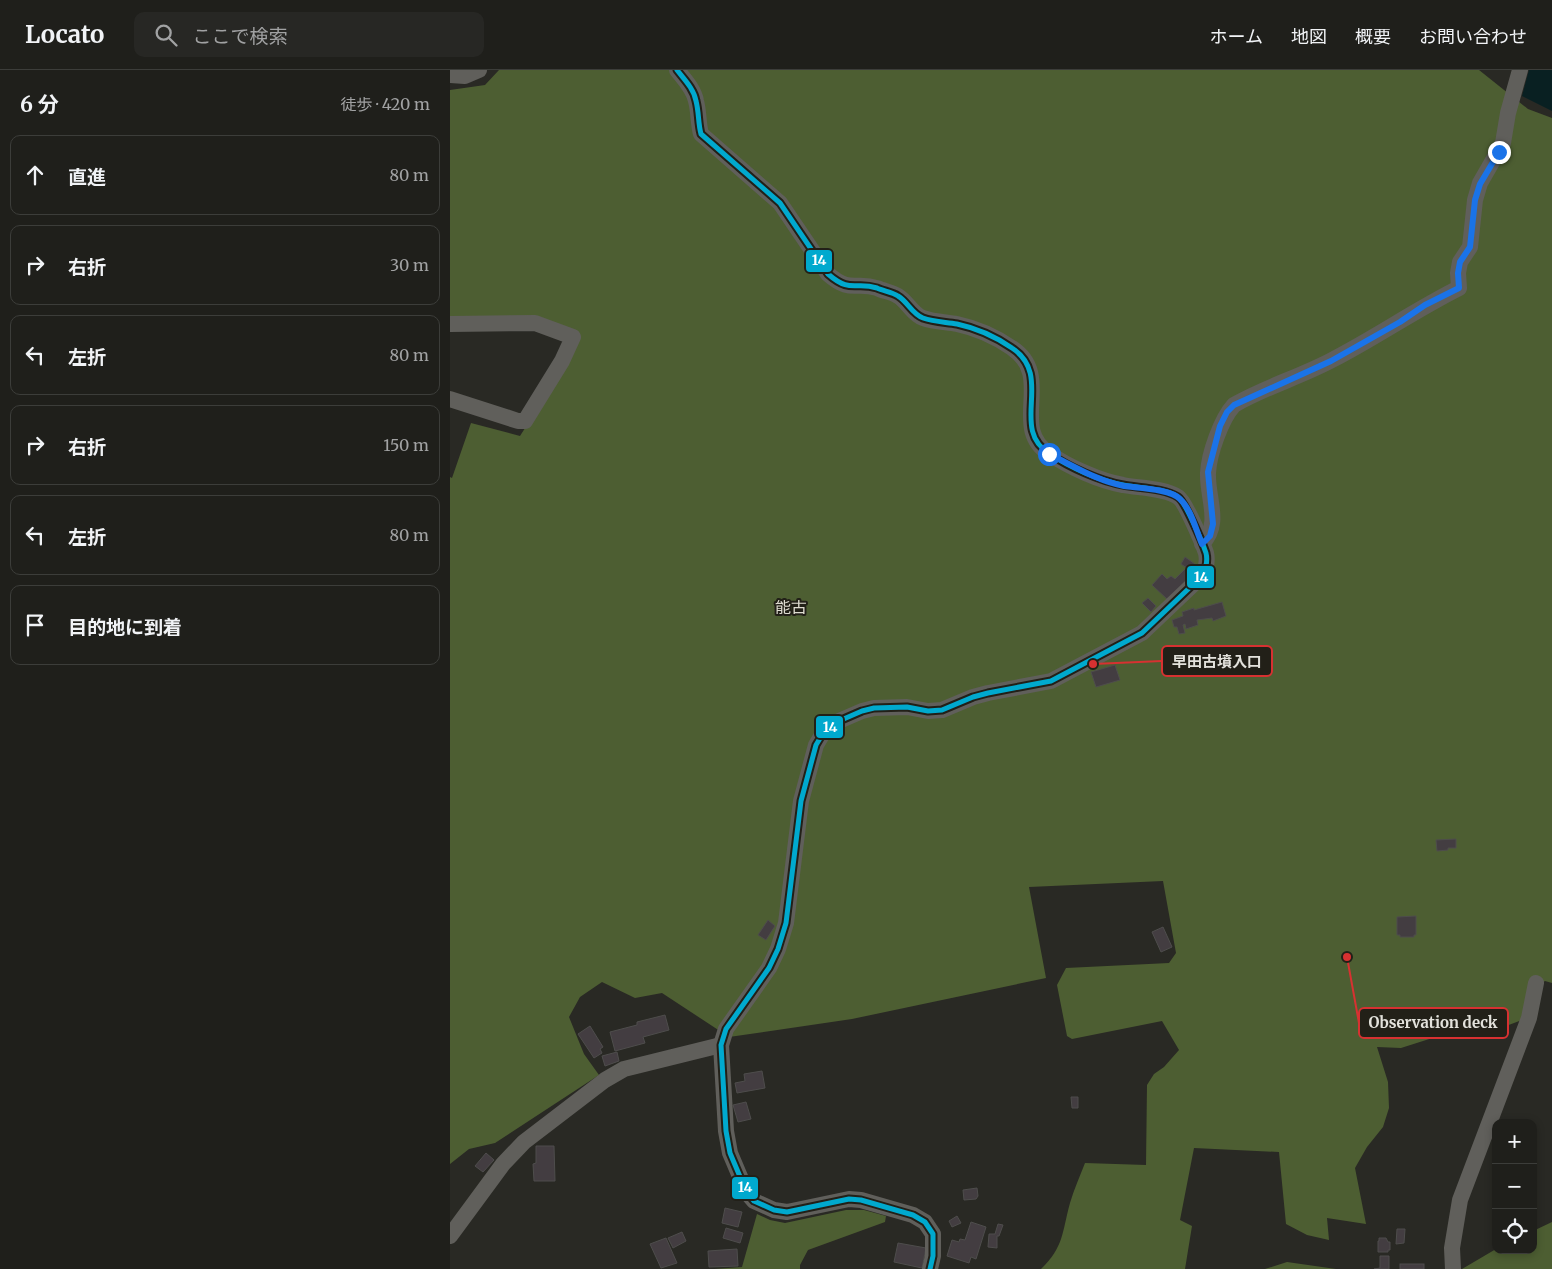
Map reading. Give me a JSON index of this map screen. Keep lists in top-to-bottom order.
{
  "districts": ["能古"],
  "places": ["早田古墳入口", "Observation deck"],
  "lines": ["transit line 14"],
  "page": {
    "header": "Locato",
    "search": "ここで検索",
    "nav": [
      "ホーム",
      "地図",
      "概要",
      "お問い合わせ"
    ],
    "heading": ["6 分", "徒歩 · 420 m"],
    "list": [
      ["直進", "80 m"],
      ["右折", "30 m"],
      ["左折", "80 m"],
      ["右折", "150 m"],
      ["左折", "80 m"],
      "目的地に到着"
    ],
    "map_buttons": ["+", "−"]
  }
}
